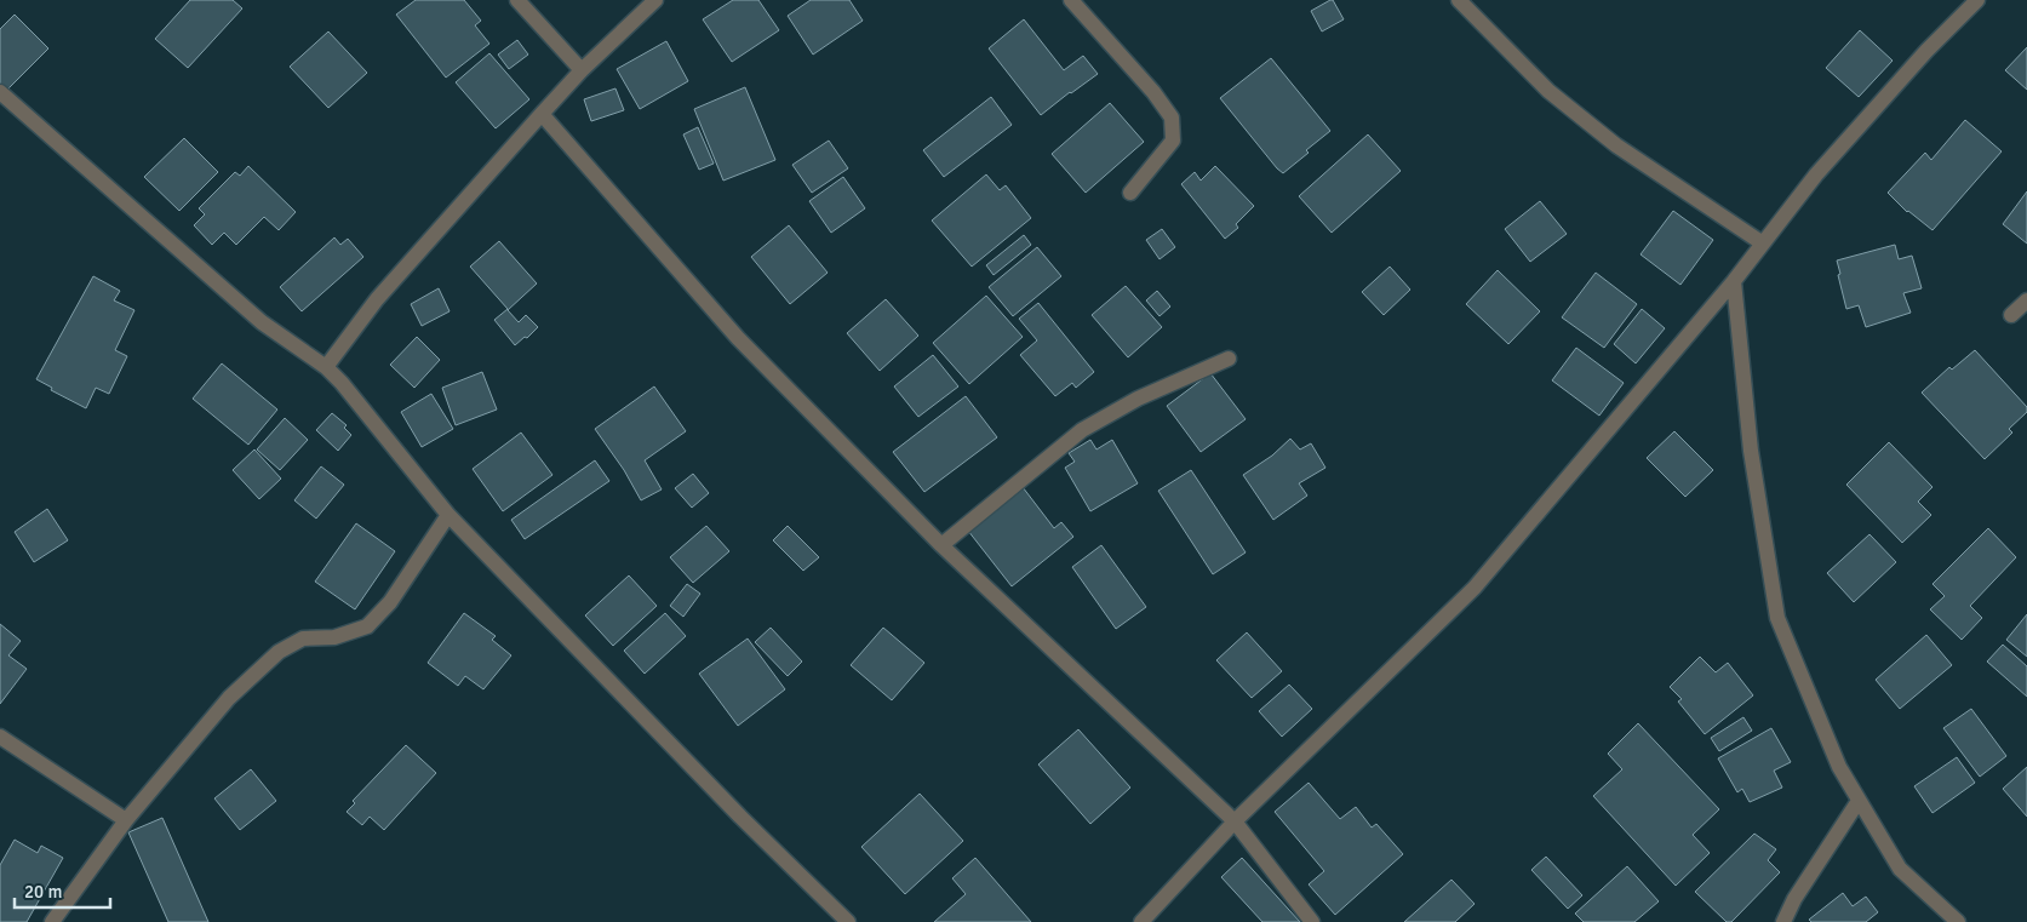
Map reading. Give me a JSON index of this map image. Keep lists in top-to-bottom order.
{
  "scale_bar": "20 m"
}
